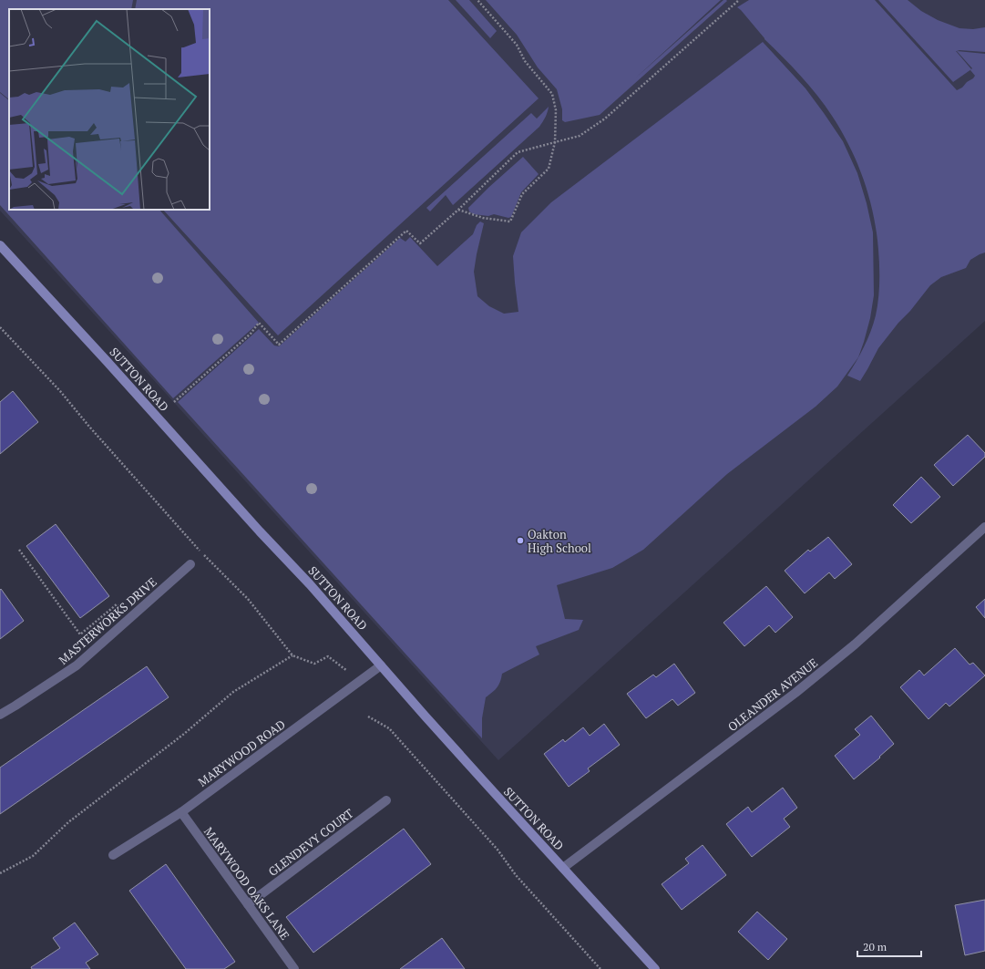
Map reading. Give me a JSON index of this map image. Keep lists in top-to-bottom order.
{
  "streets": {
    "street": [
      "SUTTON ROAD",
      "MASTERWORKS DRIVE",
      "OLEANDER AVENUE",
      "MARYWOOD ROAD",
      "GLENDEVY COURT",
      "MARYWOOD OAKS LANE"
    ]
  },
  "crossings": [
    ["SUTTON ROAD", "OLEANDER AVENUE"],
    ["SUTTON ROAD", "MARYWOOD ROAD"],
    ["MARYWOOD ROAD", "MARYWOOD OAKS LANE"],
    ["GLENDEVY COURT", "MARYWOOD OAKS LANE"]
  ],
  "places": ["Oakton High School"],
  "scale_bar": "20 m"
}
